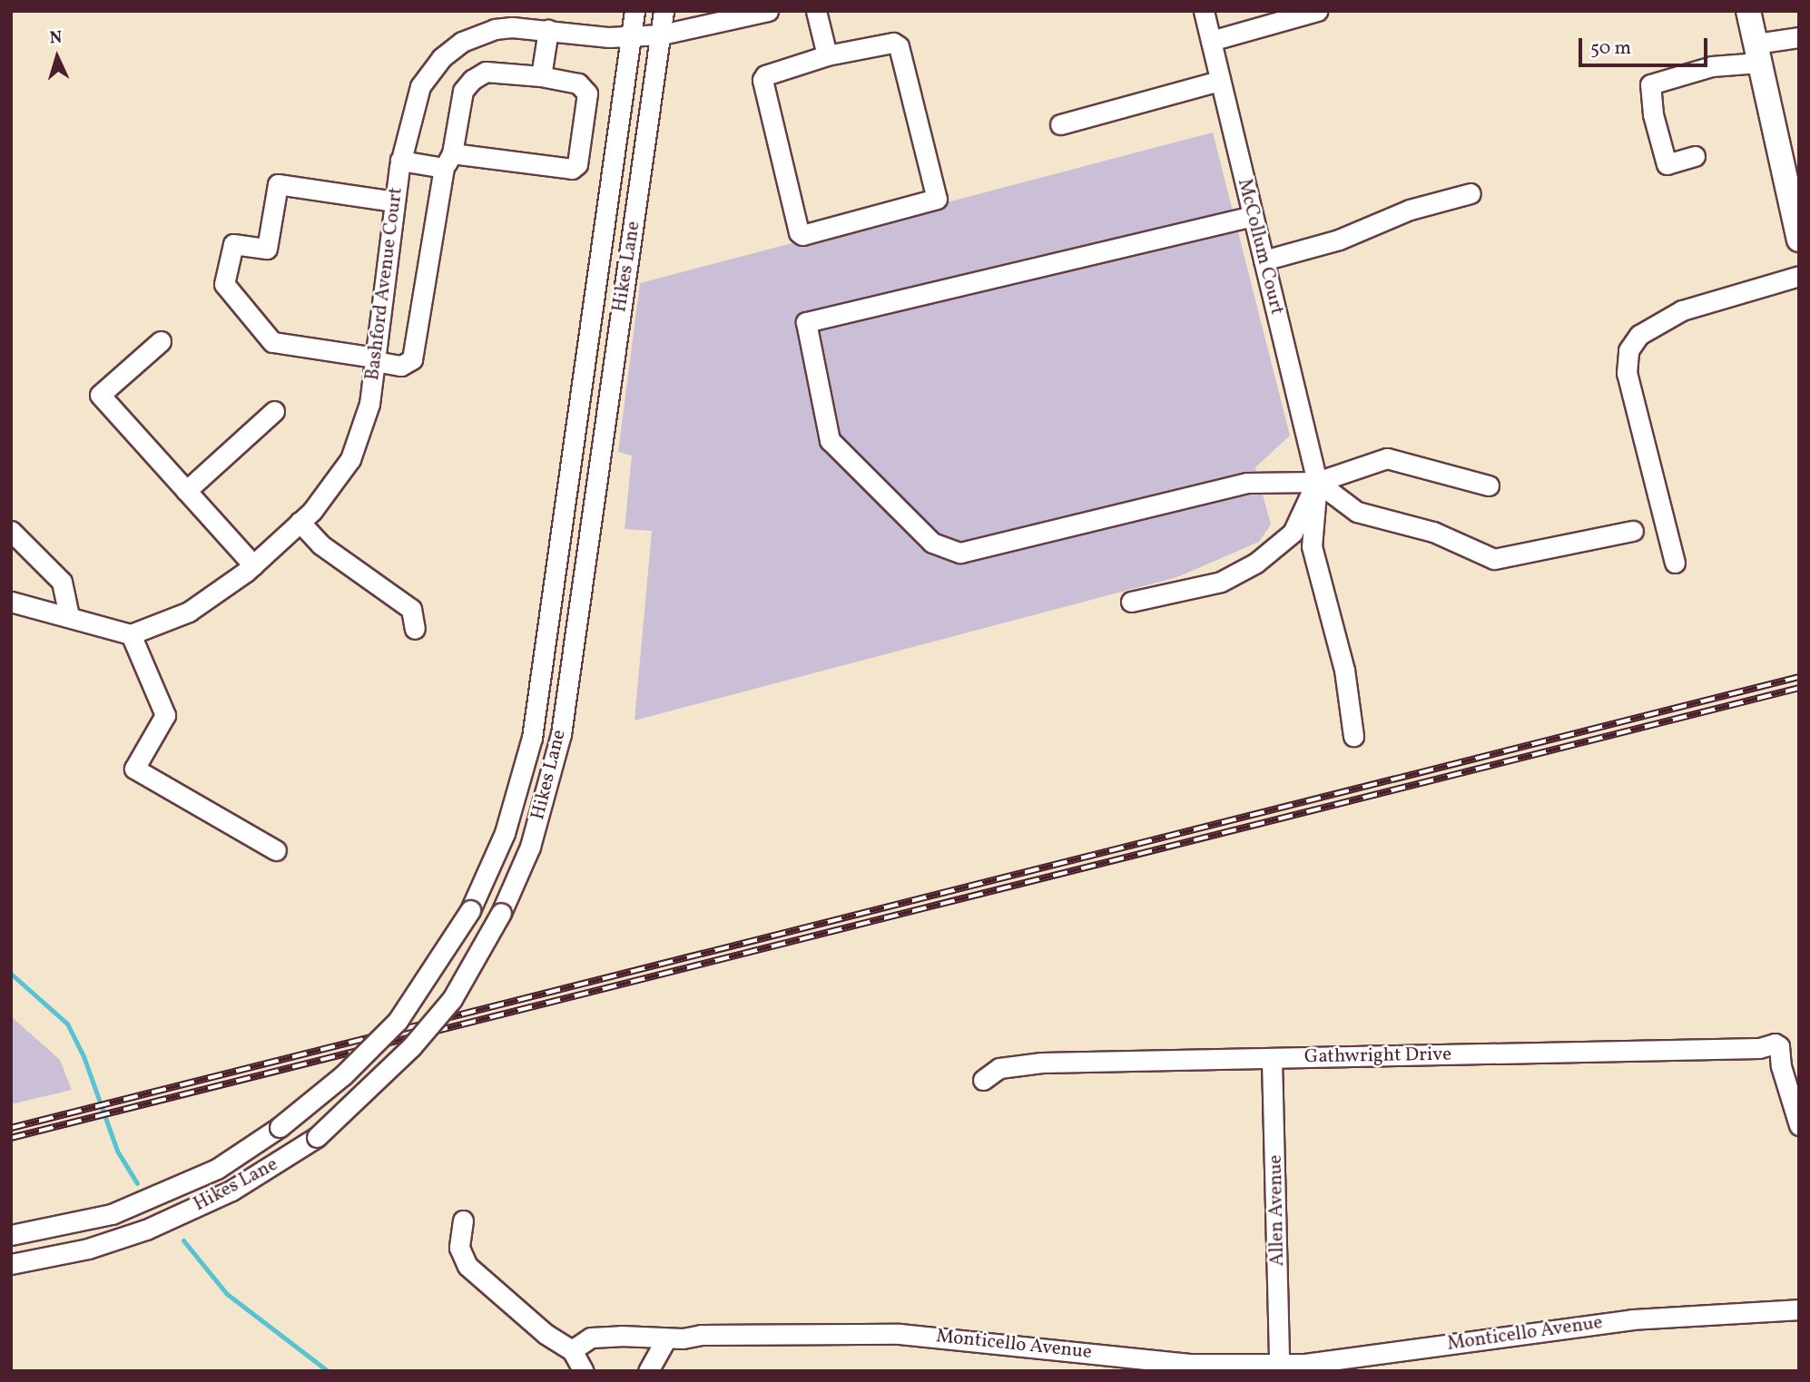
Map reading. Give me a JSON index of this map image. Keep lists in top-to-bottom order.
{
  "streets": {
    "street": [
      "McCollum Court",
      "Hikes Lane",
      "Bashford Avenue Court",
      "Gathwright Drive",
      "Allen Avenue",
      "Monticello Avenue"
    ]
  },
  "crossings": [
    ["Hikes Lane", "Bashford Avenue Court"],
    ["Gathwright Drive", "Allen Avenue"],
    ["Allen Avenue", "Monticello Avenue"]
  ],
  "scale_bar": "50 m",
  "north": "top"
}
